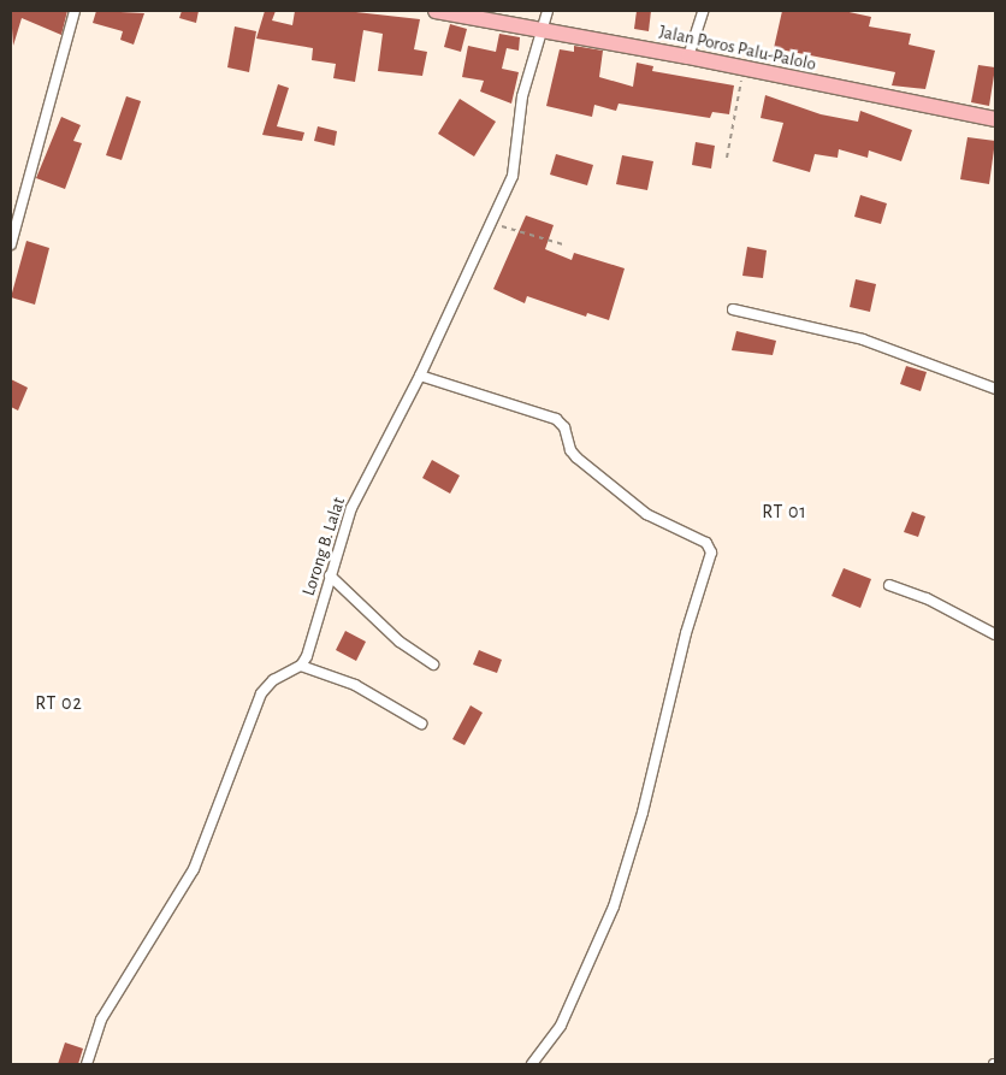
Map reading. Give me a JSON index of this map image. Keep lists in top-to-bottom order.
{
  "streets": {
    "main road": ["Jalan Poros Palu-Palolo"],
    "street": ["Lorong B. Lalat"]
  },
  "crossings": [
    ["Jalan Poros Palu-Palolo", "Lorong B. Lalat"]
  ],
  "districts": ["RT 01", "RT 02"]
}
